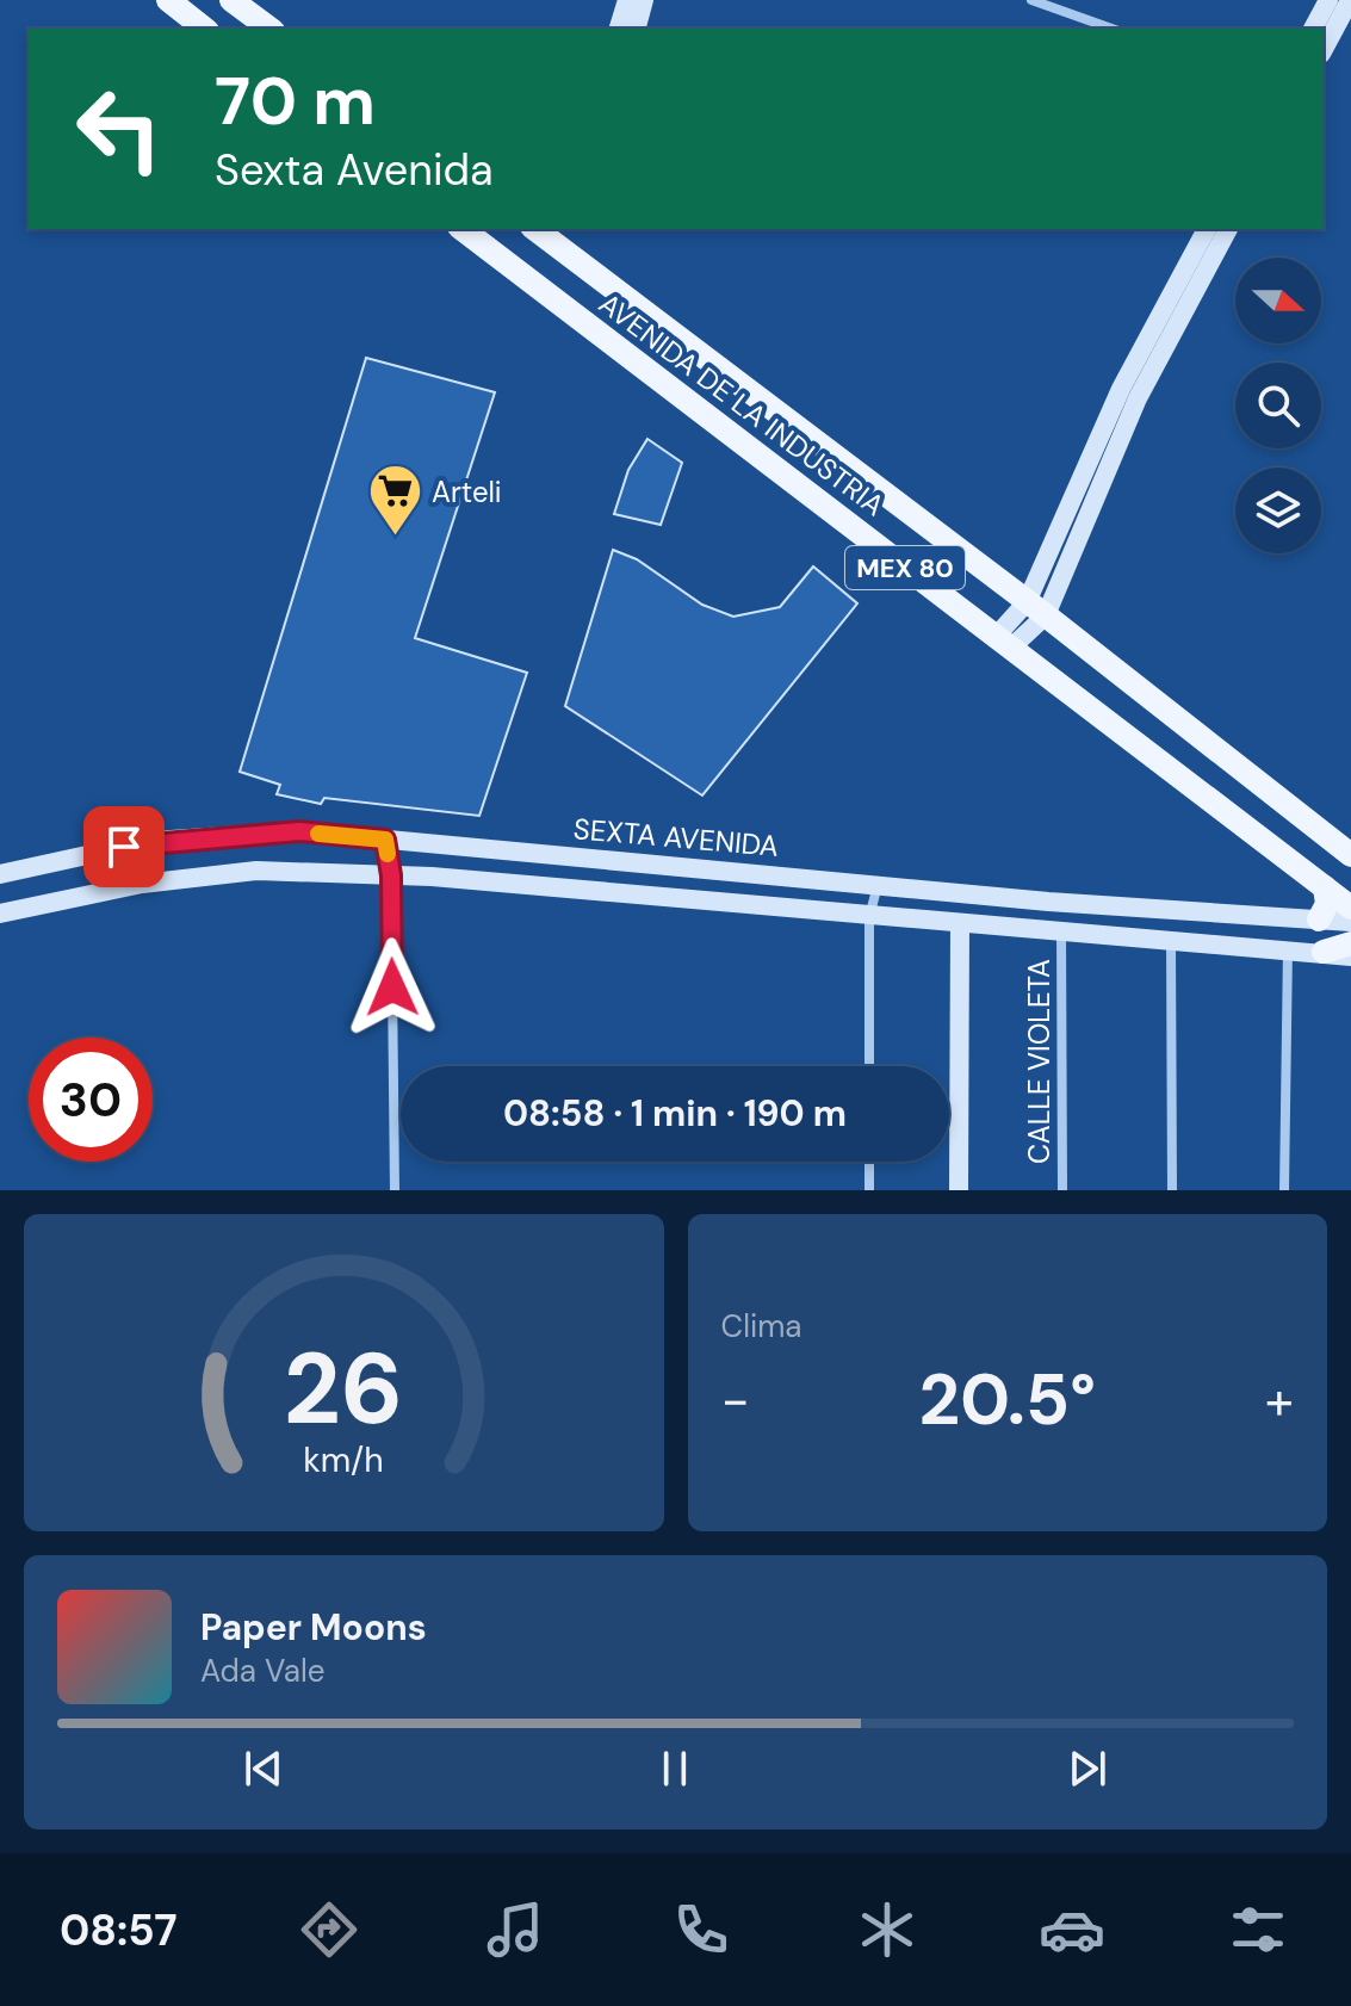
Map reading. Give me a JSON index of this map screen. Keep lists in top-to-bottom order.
{
  "streets": {
    "main road": ["AVENIDA DE LA INDUSTRIA", "MEX 80", "SEXTA AVENIDA"],
    "street": ["CALLE VIOLETA"]
  },
  "crossings": [
    ["SEXTA AVENIDA", "CALLE VIOLETA"]
  ],
  "places": {
    "supermarket": ["Arteli"]
  },
  "north": "right",
  "page": {
    "turn": ["70 m", "Sexta Avenida"],
    "limit": "30",
    "trip": "08:58 · 1 min · 190 m",
    "tile": "Clima",
    "heat": ["−", "20.5°", "+"],
    "song": ["Paper Moons", "Ada Vale"],
    "tabs": "08:57",
    "gauge": ["26", "km/h"]
  }
}
